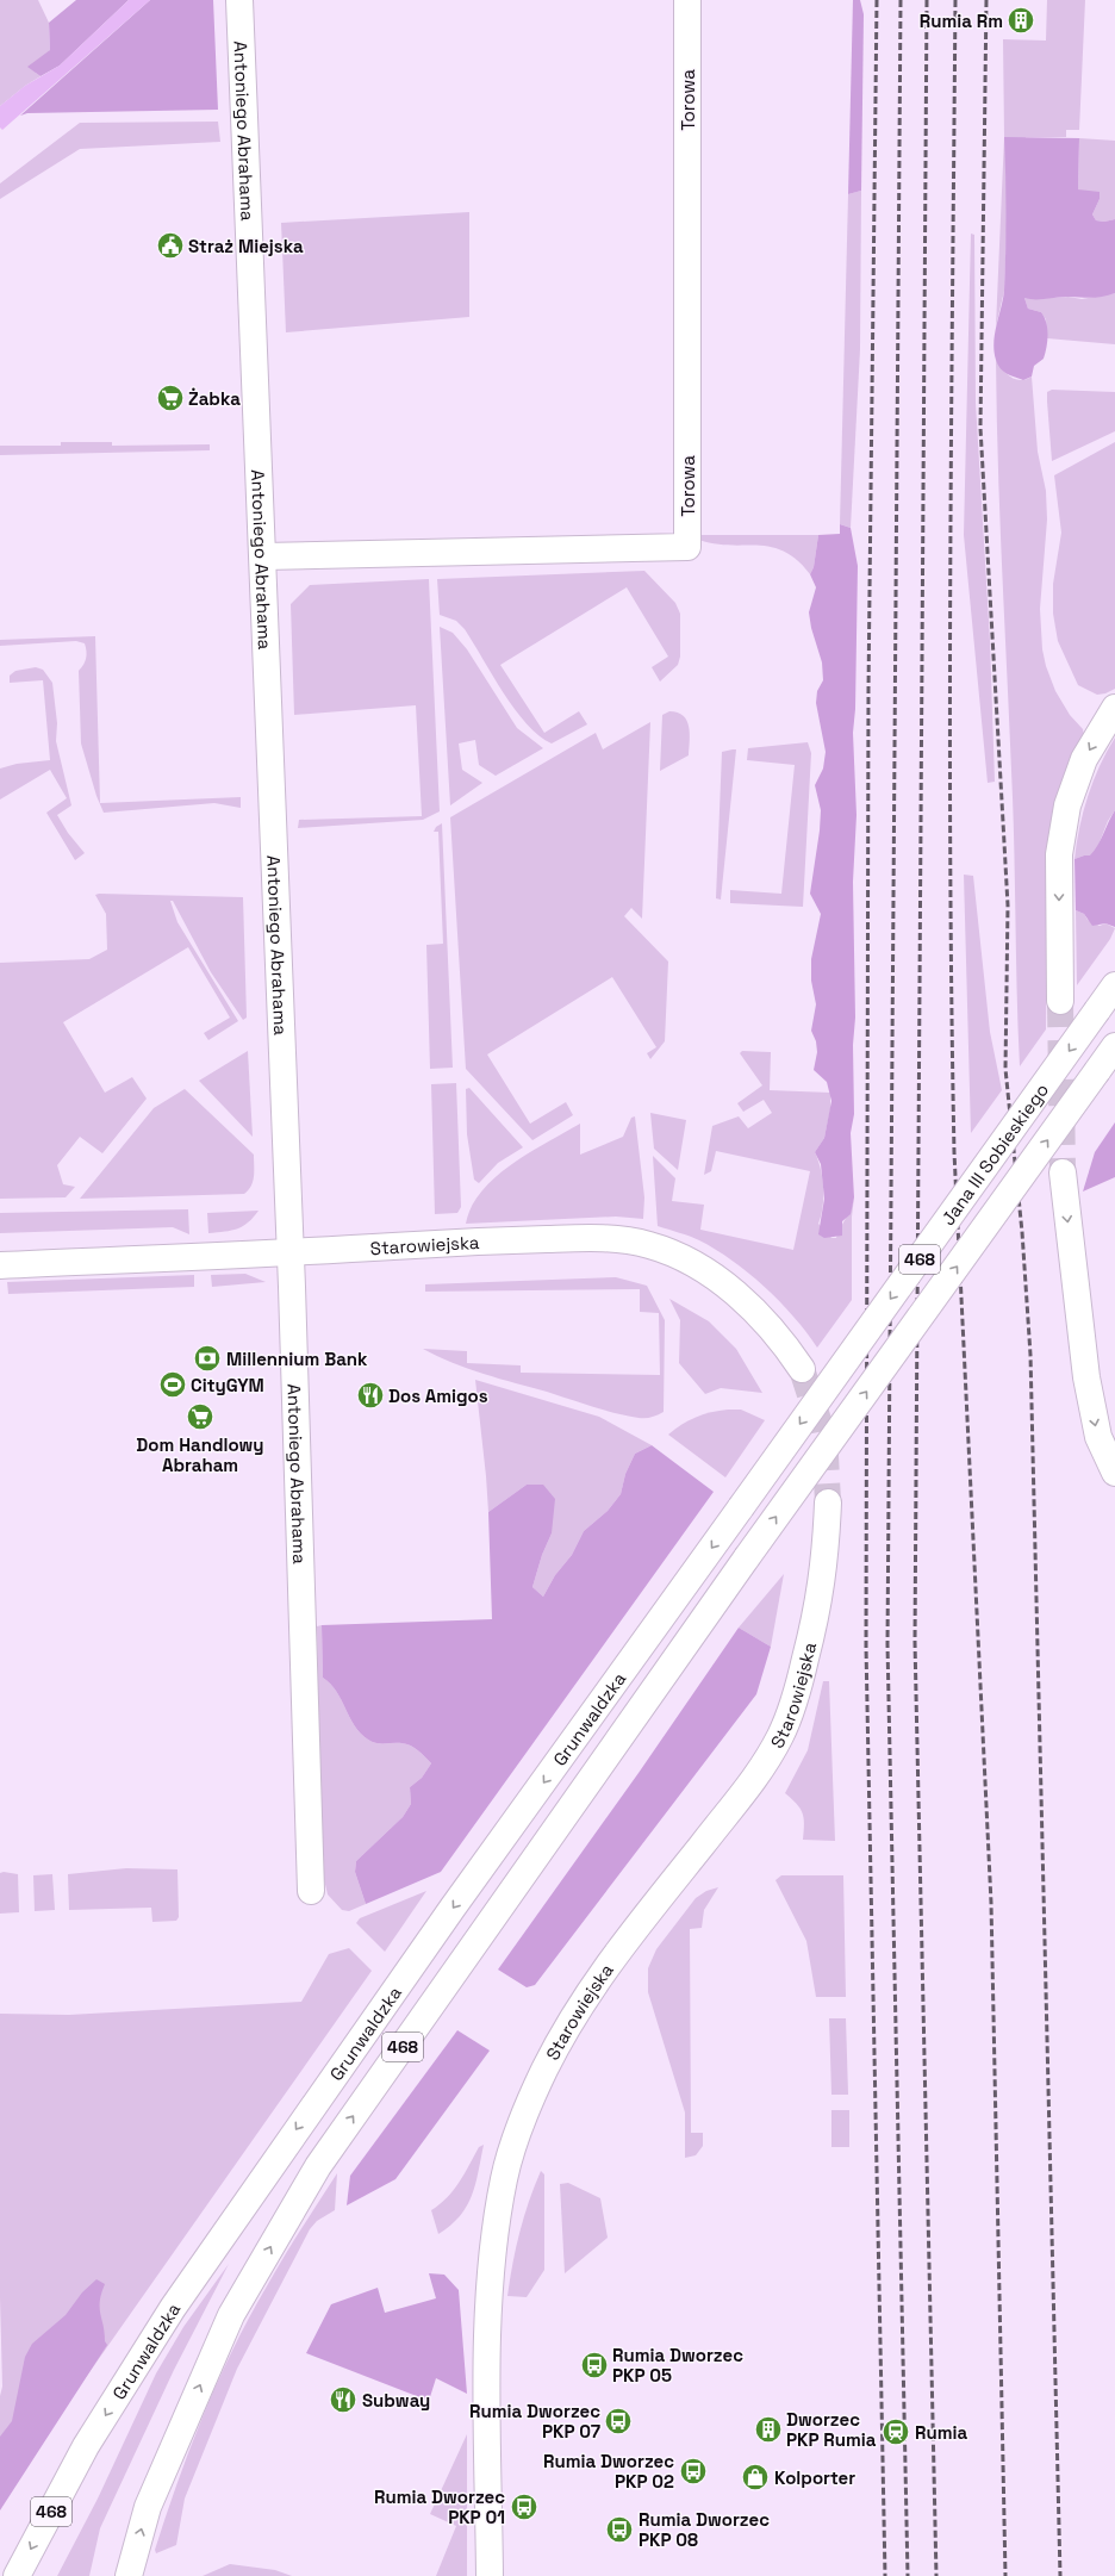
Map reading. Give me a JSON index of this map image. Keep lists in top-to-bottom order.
{
  "streets": {
    "main road": [
      "Torowa",
      "Antoniego Abrahama",
      "Jana III Sobieskiego",
      "Starowiejska",
      "468",
      "Grunwaldzka"
    ]
  },
  "crossings": [
    ["Torowa", "Antoniego Abrahama"],
    ["Antoniego Abrahama", "Starowiejska"],
    ["Jana III Sobieskiego", "Grunwaldzka"]
  ],
  "places": {
    "building": ["Rumia Rm", "Dworzec PKP Rumia"],
    "public building": ["Straż Miejska"],
    "supermarket": ["Żabka", "Dom Handlowy Abraham"],
    "bank": ["Millennium Bank"],
    "sports": ["CityGYM"],
    "restaurant": ["Dos Amigos", "Subway"],
    "bus stop": [
      "Rumia Dworzec PKP 05",
      "Rumia Dworzec PKP 07",
      "Rumia Dworzec PKP 02",
      "Rumia Dworzec PKP 01",
      "Rumia Dworzec PKP 08"
    ],
    "station": ["Rumia"],
    "shop": ["Kolporter"]
  }
}
